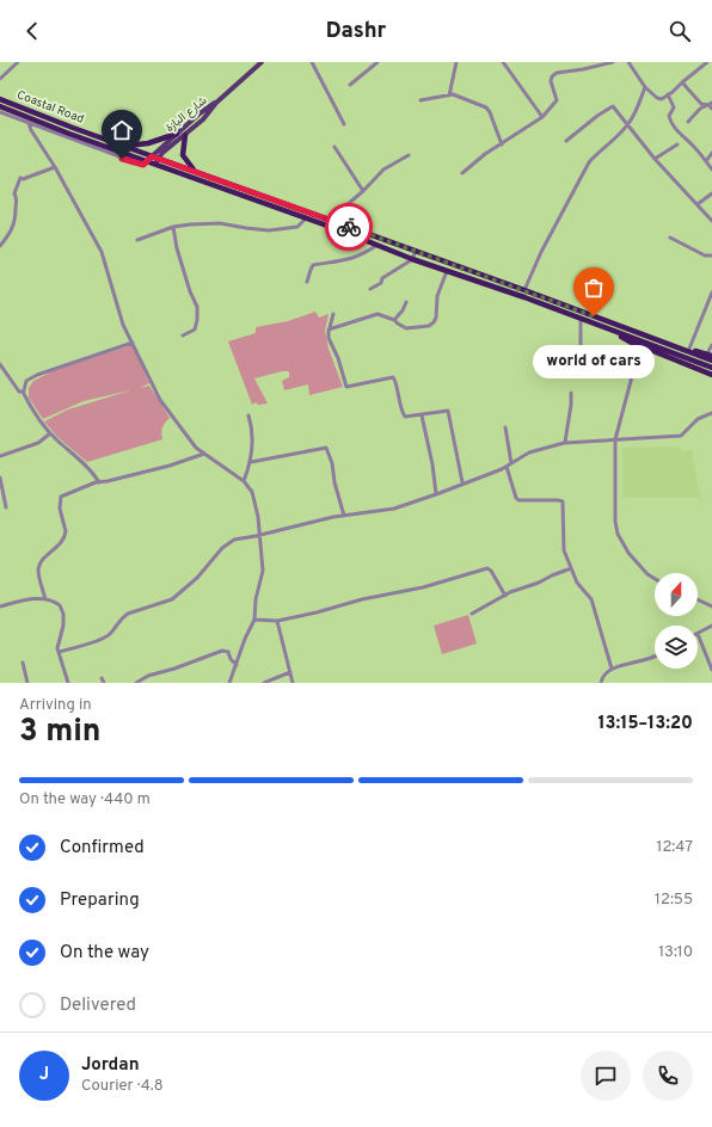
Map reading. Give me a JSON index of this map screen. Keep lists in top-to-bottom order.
{
  "streets": {
    "highway": ["Coastal Road"],
    "main road": ["شارع البازة"]
  },
  "crossings": [
    ["Coastal Road", "شارع البازة"]
  ],
  "places": ["world of cars"],
  "north": "top",
  "page": {
    "header": "Dashr",
    "bubble": "world of cars",
    "heading": ["3 min", "Arriving in", "13:15–13:20"],
    "panel": ["Jordan", "Courier · 4.8"],
    "bar": "On the way · 440 m",
    "list": [
      ["Confirmed", "12:47"],
      ["Preparing", "12:55"],
      ["On the way", "13:10"],
      "Delivered"
    ],
    "round": "J"
  }
}
